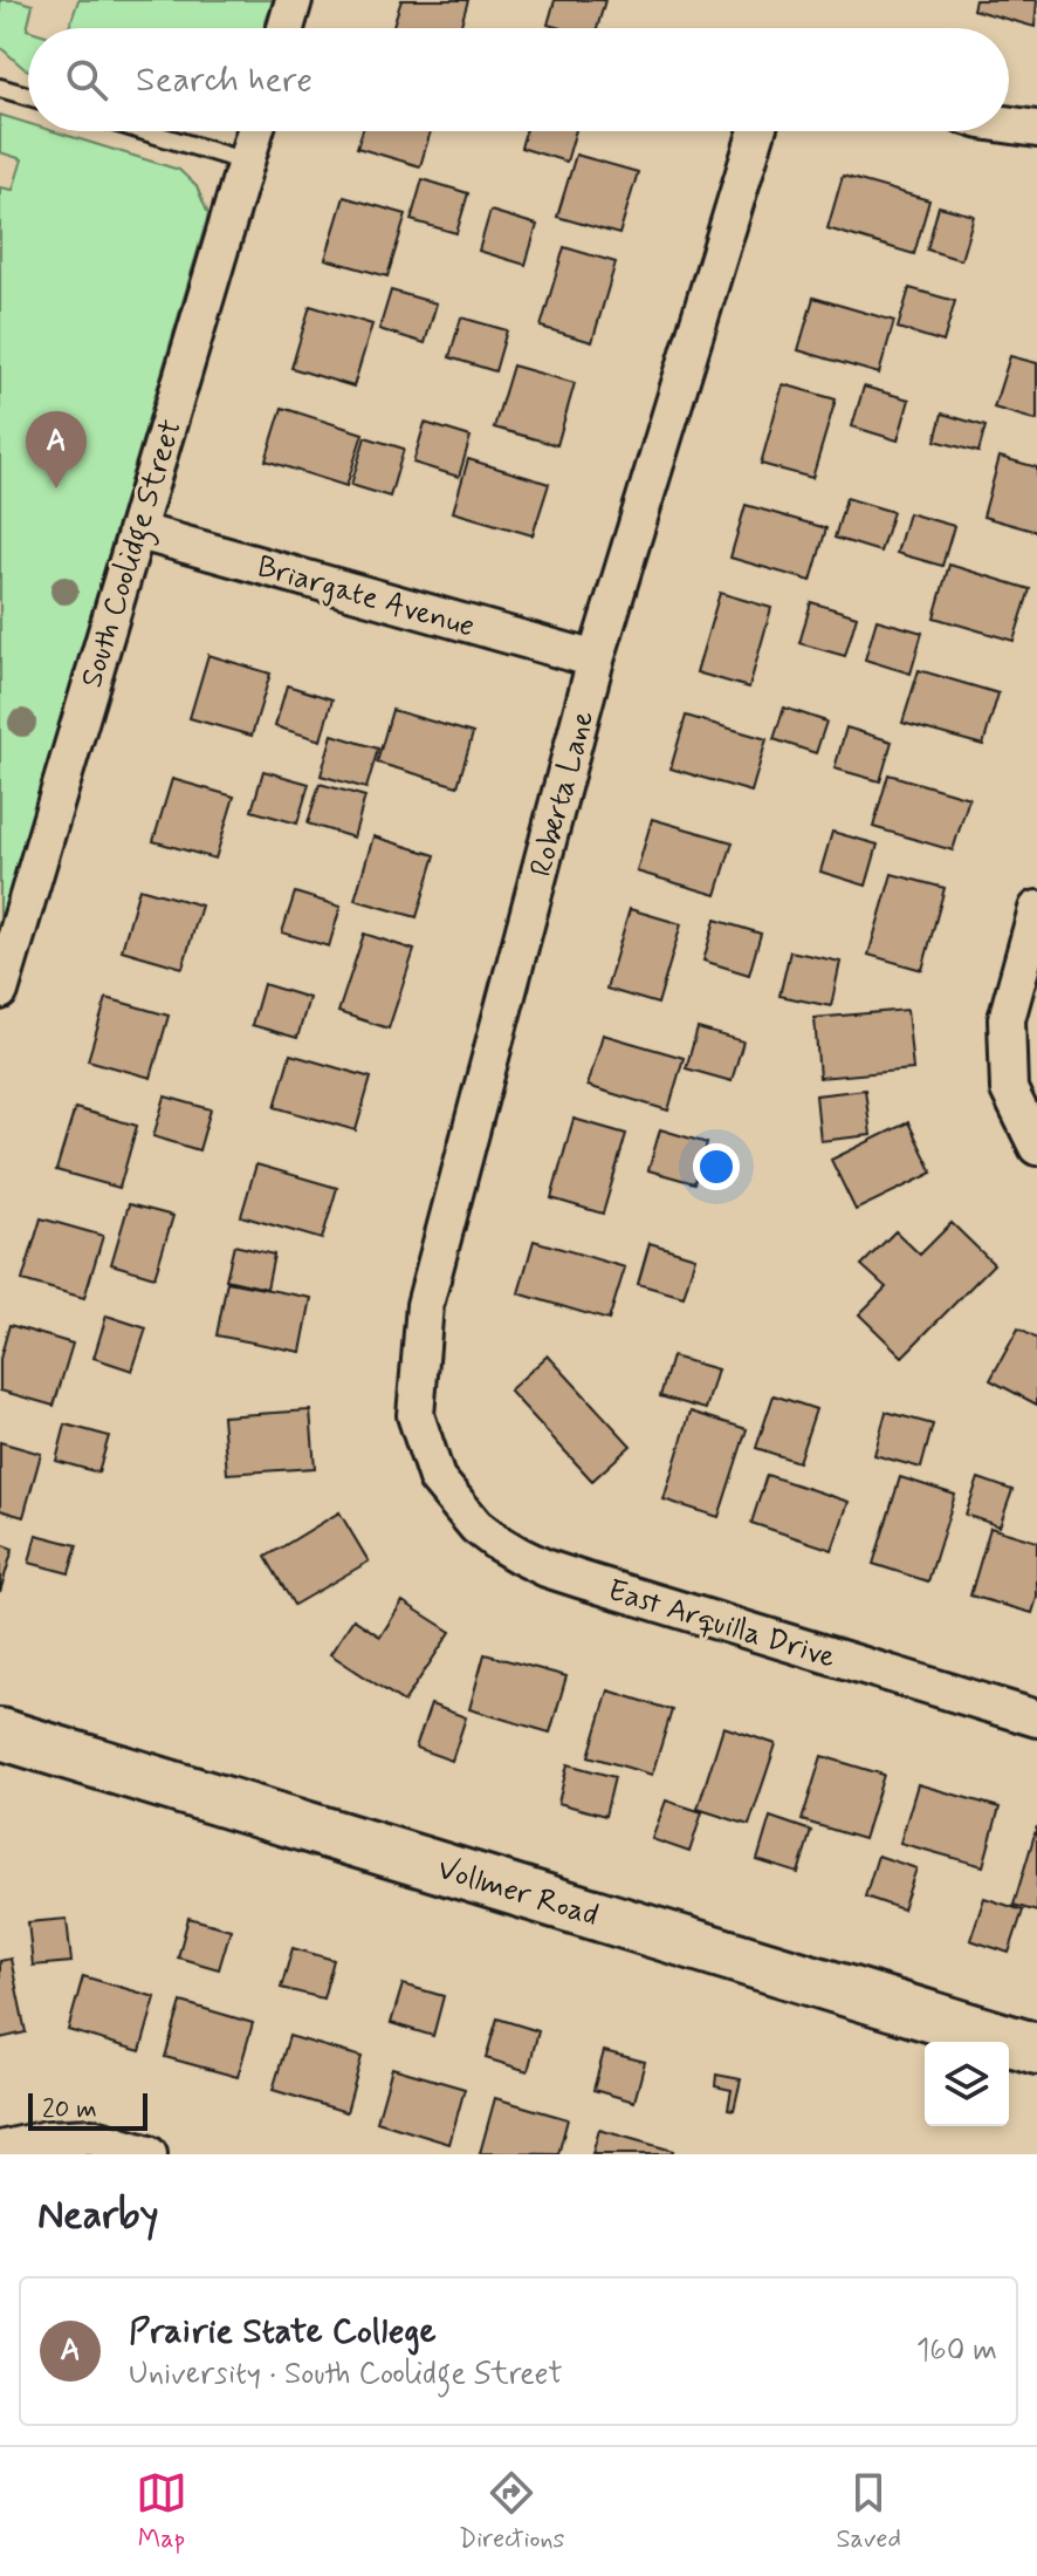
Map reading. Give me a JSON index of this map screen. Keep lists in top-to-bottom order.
{
  "streets": {
    "main road": ["Vollmer Road"],
    "street": [
      "South Coolidge Street",
      "Briargate Avenue",
      "Roberta Lane",
      "East Arquilla Drive"
    ]
  },
  "crossings": [
    ["South Coolidge Street", "Briargate Avenue"],
    ["Briargate Avenue", "Roberta Lane"],
    ["Roberta Lane", "East Arquilla Drive"]
  ],
  "scale_bar": "20 m",
  "page": {
    "search": "Search here",
    "pins": "A",
    "scale": "20 m",
    "heading": "Nearby",
    "list": [
      {
        "mark": "A",
        "name": "Prairie State College",
        "note": "University · South Coolidge Street",
        "value": "160 m"
      }
    ],
    "nav": ["Map", "Directions", "Saved"]
  }
}
